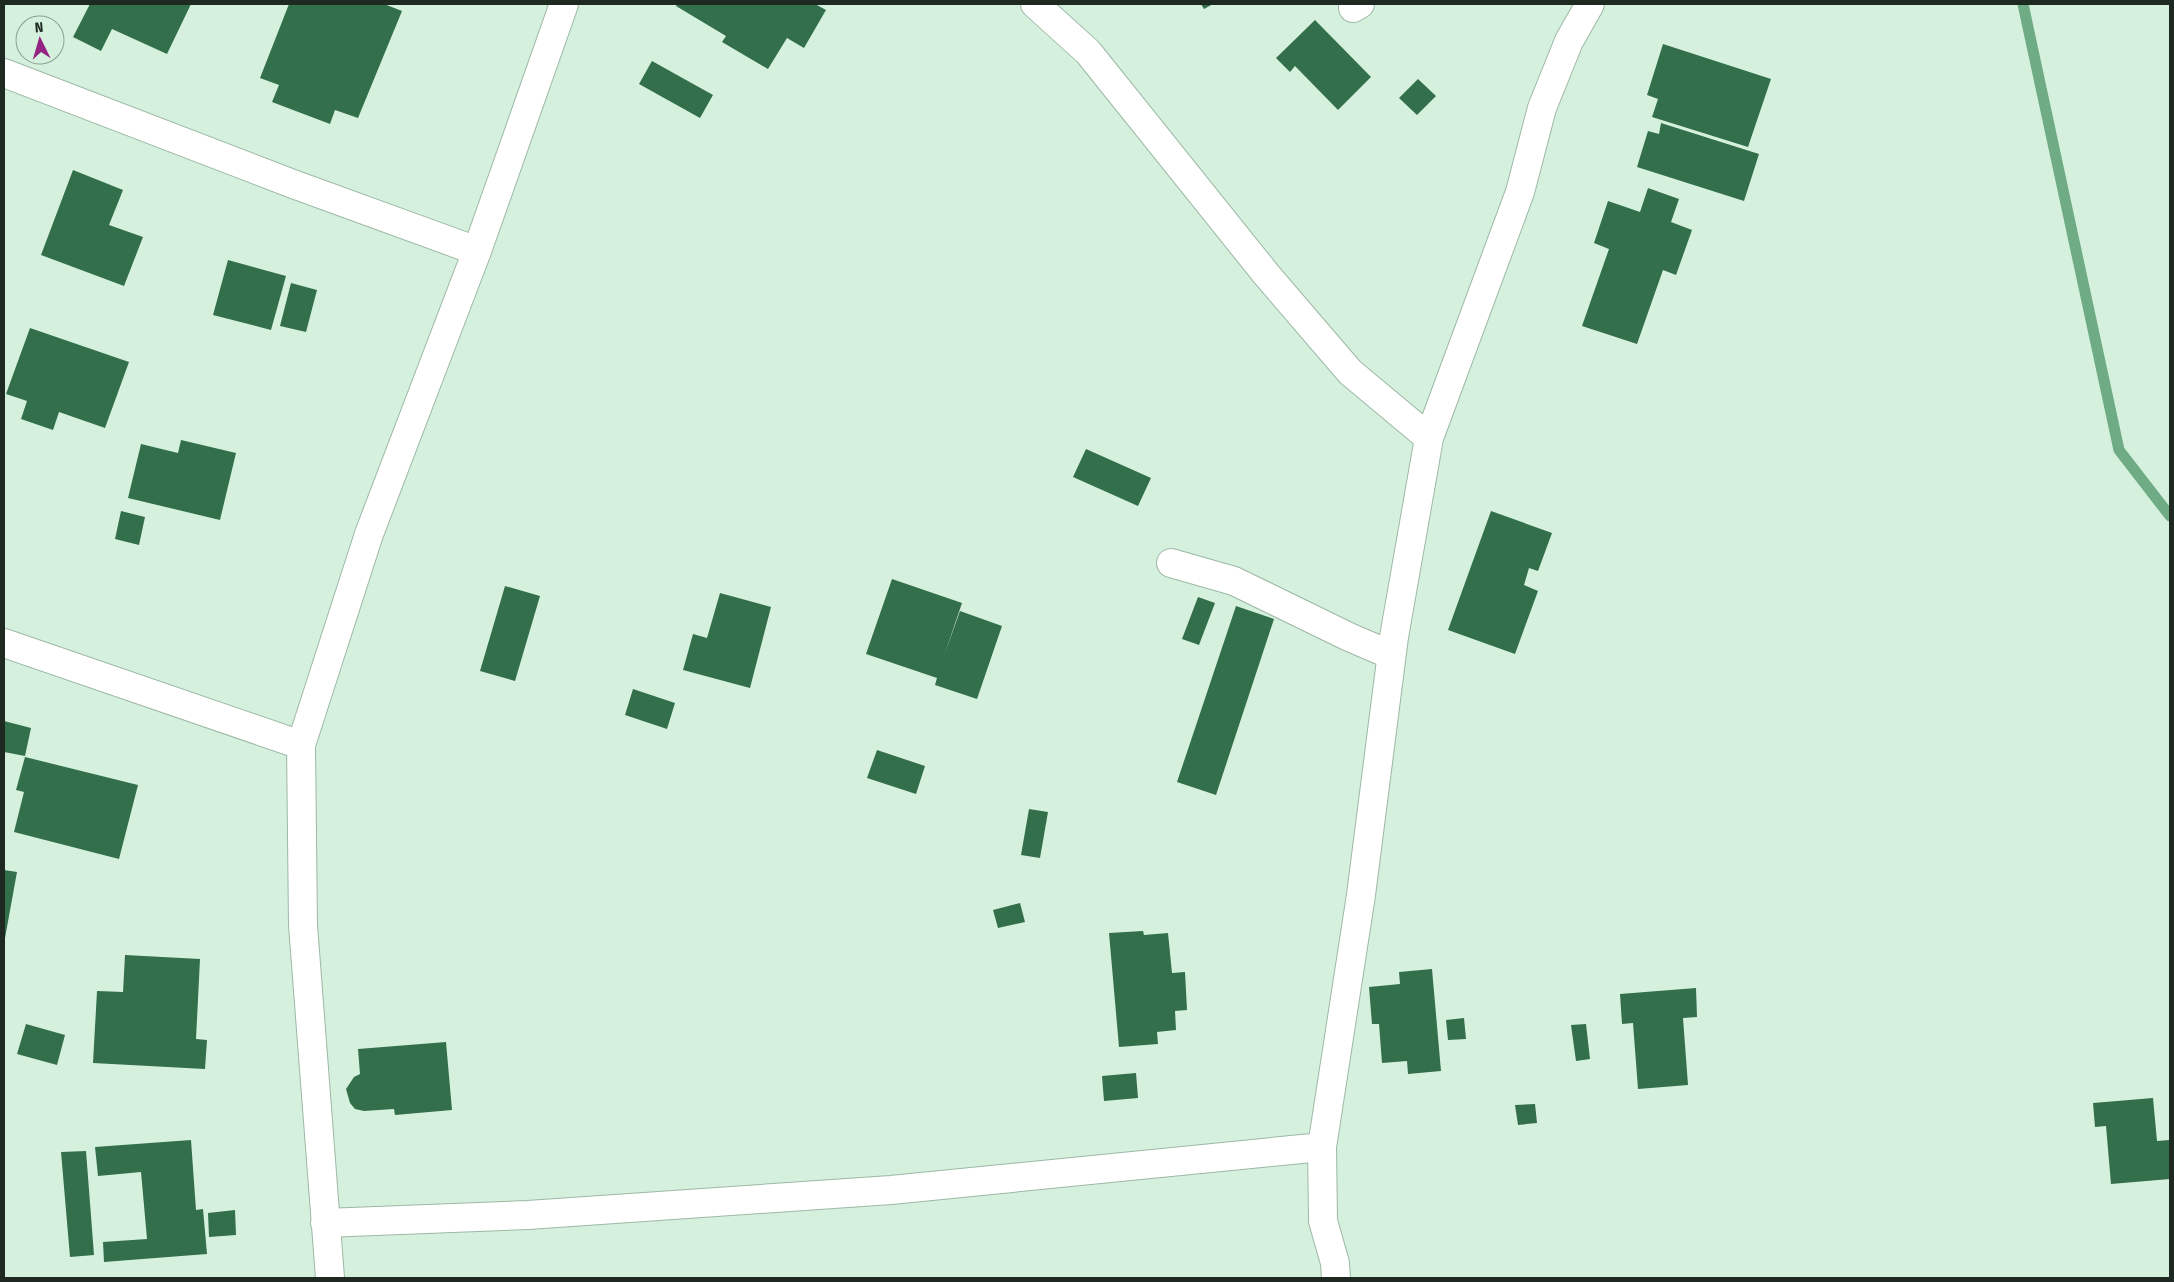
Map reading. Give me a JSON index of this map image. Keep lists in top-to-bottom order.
{
  "north": "top"
}
